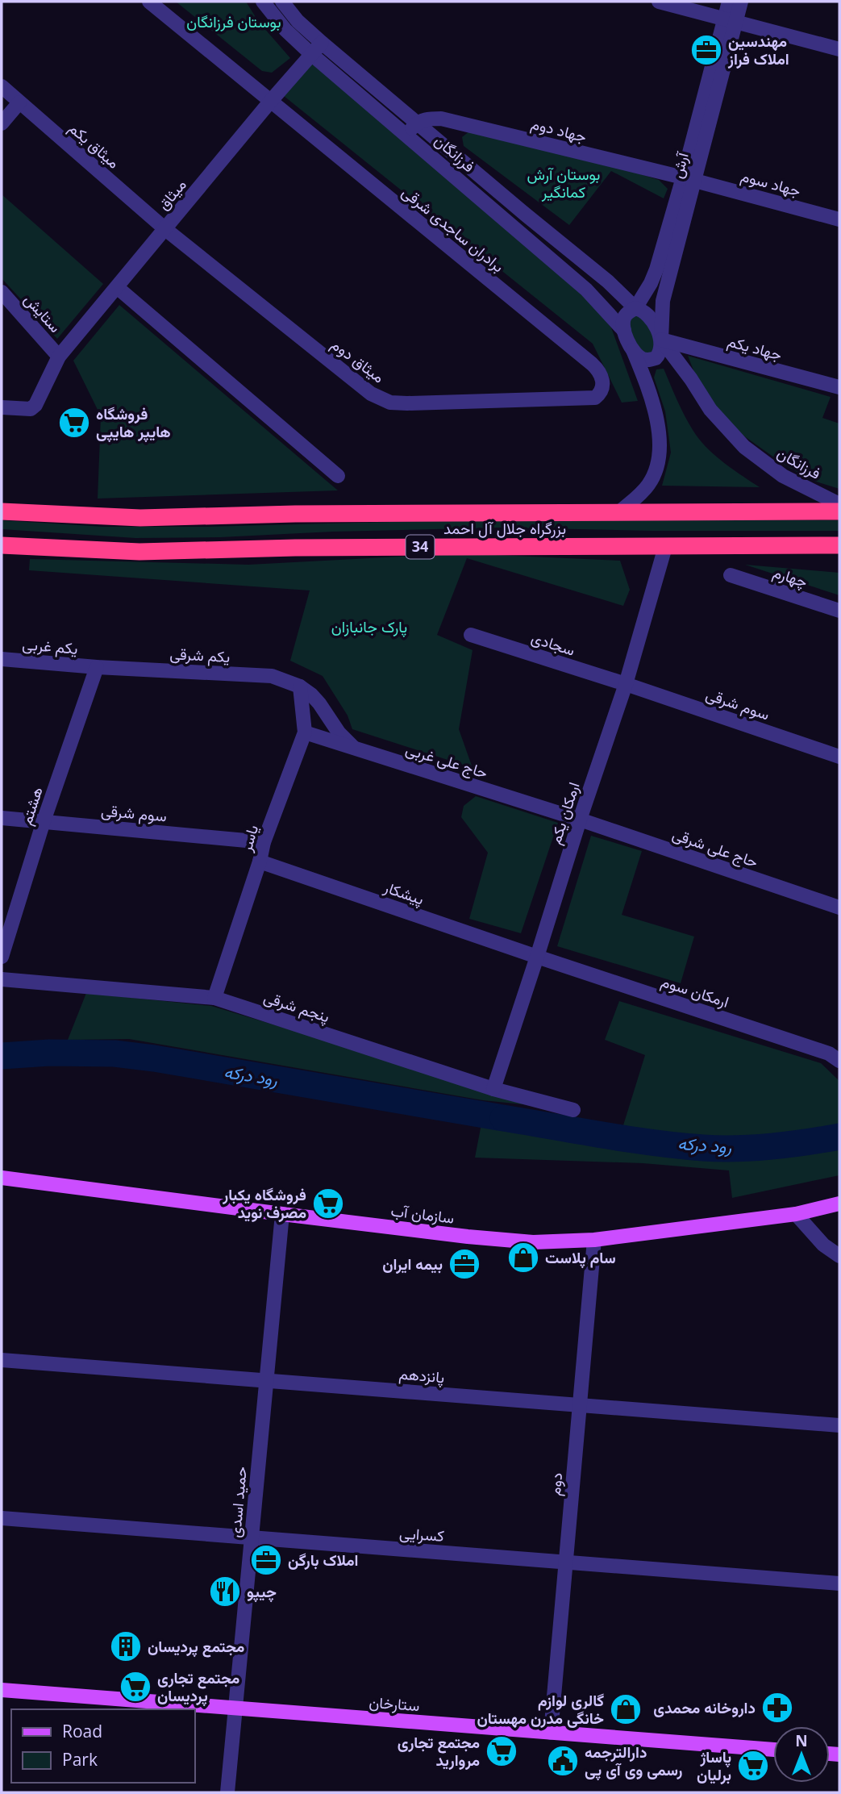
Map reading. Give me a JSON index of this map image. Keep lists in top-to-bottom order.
{
  "streets": {
    "highway": ["بزرگراه جلال آل احمد", "34"],
    "main road": ["سازمان آب", "ستارخان"],
    "street": [
      "جهاد دوم",
      "میثاق یکم",
      "فرزانگان",
      "آرش",
      "جهاد سوم",
      "میثاق",
      "برادران ساجدی شرقی",
      "ستایش",
      "جهاد یکم",
      "میثاق دوم",
      "چهارم",
      "سجادی",
      "یکم غربی",
      "یکم شرقی",
      "سوم شرقی",
      "حاج علی غربی",
      "هشتم",
      "ارمکان یکم",
      "یاسر",
      "حاج علی شرقی",
      "پیشکار",
      "ارمکان سوم",
      "پنجم شرقی",
      "پانزدهم",
      "دوم",
      "حمید اسدی",
      "کسرایی"
    ]
  },
  "crossings": [
    ["جهاد دوم", "فرزانگان"],
    ["جهاد دوم", "آرش"],
    ["جهاد دوم", "جهاد سوم"],
    ["میثاق یکم", "میثاق"],
    ["میثاق یکم", "میثاق دوم"],
    ["فرزانگان", "آرش"],
    ["فرزانگان", "میثاق"],
    ["فرزانگان", "جهاد یکم"],
    ["آرش", "جهاد سوم"],
    ["آرش", "جهاد یکم"],
    ["میثاق", "برادران ساجدی شرقی"],
    ["میثاق", "ستایش"],
    ["میثاق", "میثاق دوم"],
    ["برادران ساجدی شرقی", "میثاق دوم"],
    ["بزرگراه جلال آل احمد", "ارمکان یکم"],
    ["سجادی", "سوم شرقی"],
    ["سجادی", "ارمکان یکم"],
    ["یکم غربی", "یکم شرقی"],
    ["یکم غربی", "هشتم"],
    ["یکم شرقی", "هشتم"],
    ["یکم شرقی", "یاسر"],
    ["سوم شرقی", "هشتم"],
    ["سوم شرقی", "ارمکان یکم"],
    ["سوم شرقی", "یاسر"],
    ["حاج علی غربی", "ارمکان یکم"],
    ["حاج علی غربی", "یاسر"],
    ["حاج علی غربی", "حاج علی شرقی"],
    ["ارمکان یکم", "حاج علی شرقی"],
    ["ارمکان یکم", "پیشکار"],
    ["ارمکان یکم", "ارمکان سوم"],
    ["ارمکان یکم", "پنجم شرقی"],
    ["یاسر", "پیشکار"],
    ["یاسر", "پنجم شرقی"],
    ["پیشکار", "ارمکان سوم"],
    ["سازمان آب", "دوم"],
    ["سازمان آب", "حمید اسدی"],
    ["پانزدهم", "دوم"],
    ["پانزدهم", "حمید اسدی"],
    ["دوم", "کسرایی"],
    ["دوم", "ستارخان"],
    ["حمید اسدی", "کسرایی"],
    ["حمید اسدی", "ستارخان"]
  ],
  "water": ["رود درکه"],
  "parks": ["بوستان فرزانگان", "بوستان آرش کمانگیر", "پارک جانبازان"],
  "places": {
    "office": ["مهندسین املاک فراز", "بیمه ایران", "املاک بارگن"],
    "supermarket": [
      "فروشگاه هایپر هایپی",
      "فروشگاه یکبار مصرف نوید",
      "مجتمع تجاری پردیسان",
      "مجتمع تجاری مروارید",
      "پاساژ برلیان"
    ],
    "shop": ["سام پلاست", "گالری لوازم خانگی مدرن مهستان"],
    "restaurant": ["چیپو"],
    "building": ["مجتمع پردیسان"],
    "pharmacy": ["داروخانه محمدی"],
    "public building": ["دارالترجمه رسمی وی آی پی"]
  },
  "legend": ["Road", "Park"],
  "north": "top"
}
